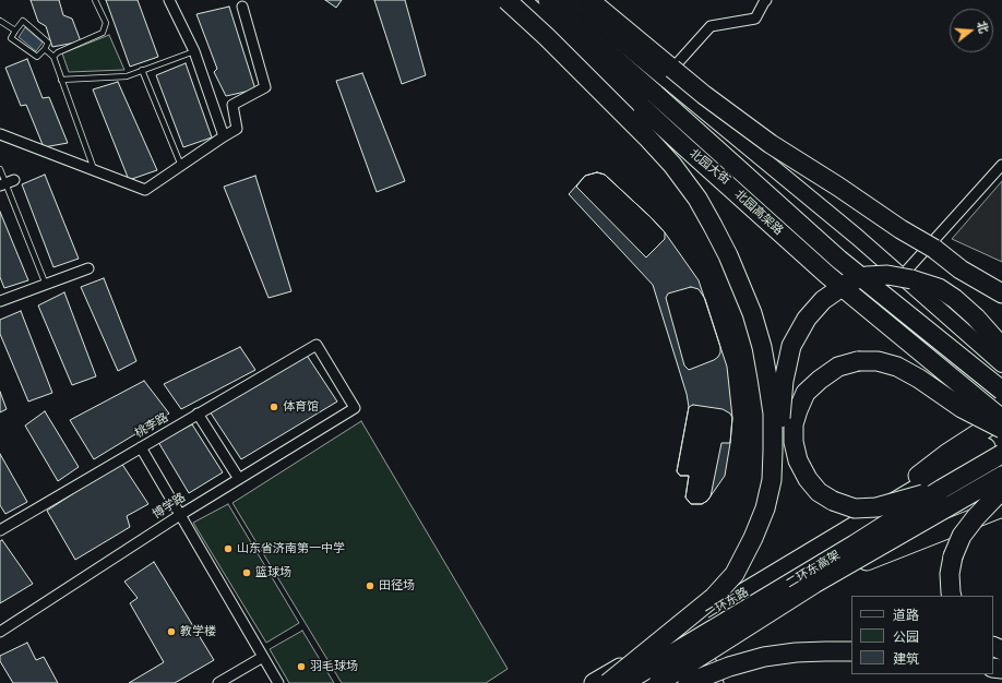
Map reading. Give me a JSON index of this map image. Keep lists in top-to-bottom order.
{
  "streets": {
    "highway": ["北园高架路", "二环东高架", "二环东路"],
    "main road": ["北园大街"],
    "street": ["桃李路", "博学路"]
  },
  "crossings": [
    ["北园大街", "北园高架路"],
    ["北园大街", "二环东路"],
    ["北园高架路", "二环东路"],
    ["桃李路", "博学路"],
    ["二环东高架", "二环东路"]
  ],
  "places": [
    "体育馆",
    "山东省济南第一中学",
    "篮球场",
    "田径场",
    "教学楼",
    "羽毛球场"
  ],
  "legend": ["道路", "公园", "建筑"],
  "north": "right"
}
